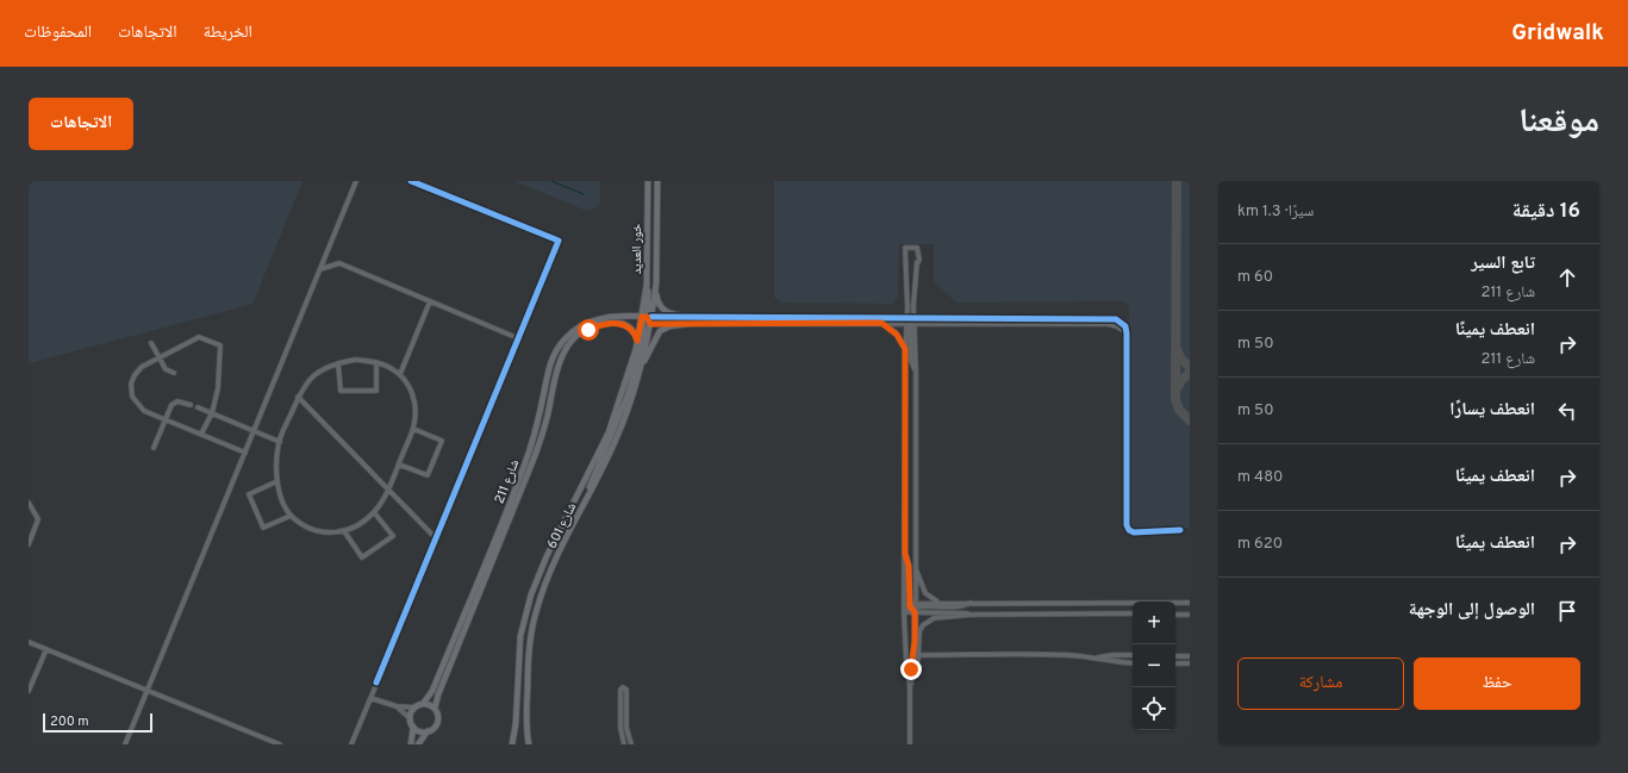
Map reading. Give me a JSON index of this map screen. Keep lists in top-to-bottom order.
{
  "streets": {
    "main road": ["خور العديد", "شارع 211", "شارع 601"]
  },
  "crossings": [
    ["خور العديد", "شارع 211"],
    ["خور العديد", "شارع 601"],
    ["شارع 211", "شارع 601"]
  ],
  "scale_bar": "200 m",
  "page": {
    "header": "Gridwalk",
    "nav": ["الخريطة", "الاتجاهات", "المحفوظات"],
    "title": "موقعنا",
    "buttons": [
      "الاتجاهات",
      ["حفظ", "مشاركة"]
    ],
    "heading": ["16 دقيقة", "سيرًا · 1.3 km"],
    "list": [
      ["تابع السير", "شارع 211", "60 m"],
      ["انعطف يمينًا", "شارع 211", "50 m"],
      ["انعطف يسارًا", "50 m"],
      ["انعطف يمينًا", "480 m"],
      ["انعطف يمينًا", "620 m"],
      "الوصول إلى الوجهة"
    ],
    "map_buttons": ["+", "−"],
    "scale": "200 m"
  }
}
